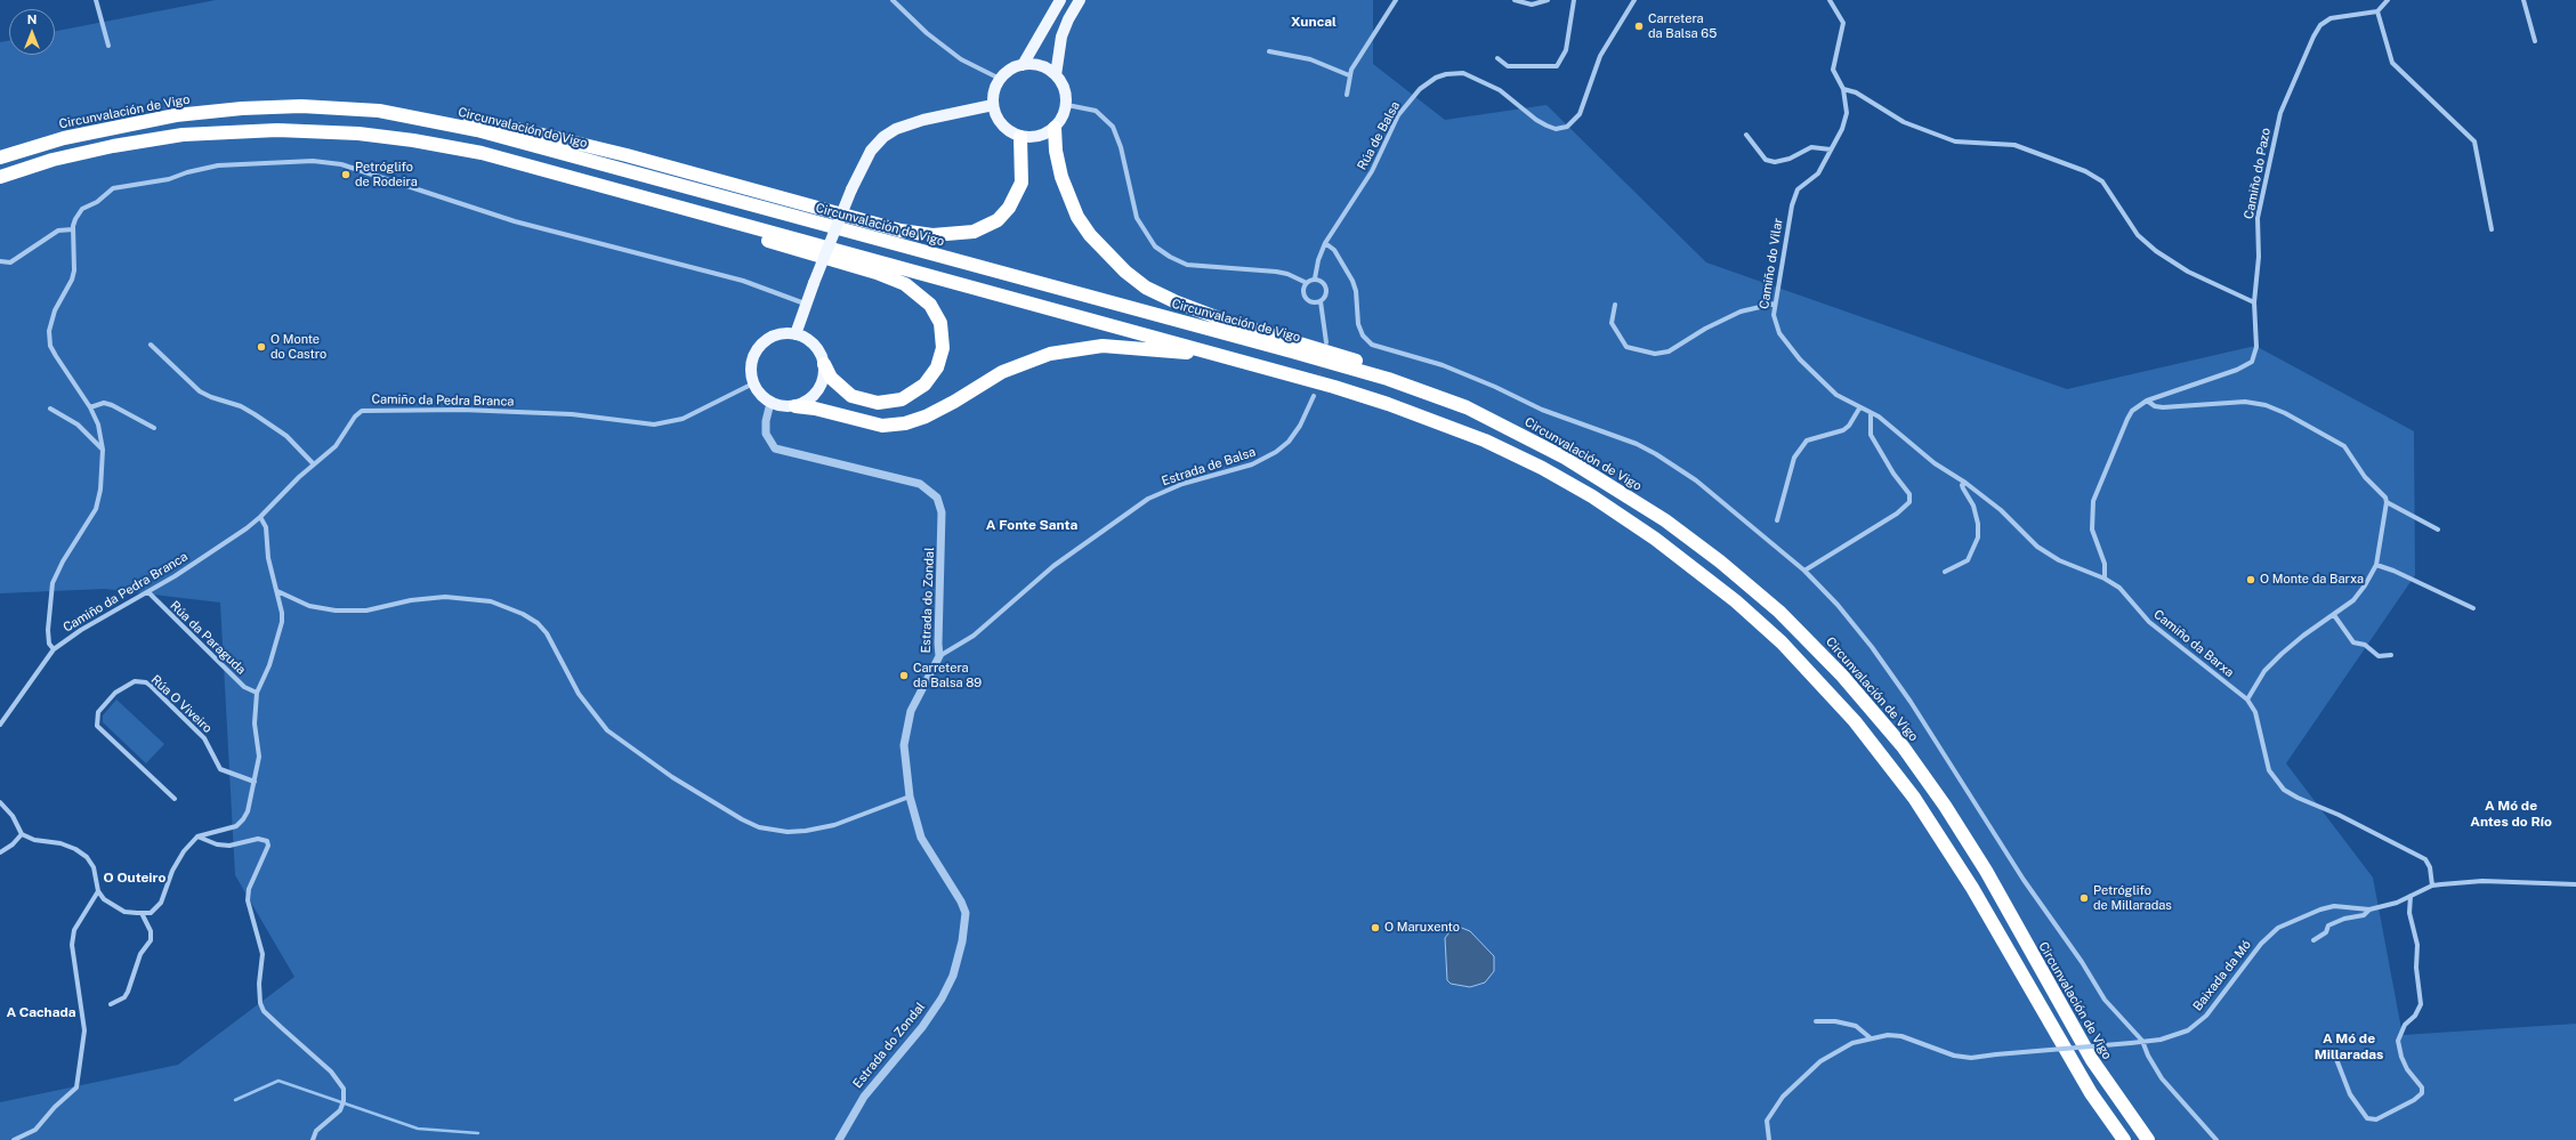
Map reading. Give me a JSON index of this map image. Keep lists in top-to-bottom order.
{
  "streets": {
    "highway": ["Circunvalación de Vigo"],
    "street": [
      "Rúa de Balsa",
      "Camiño do Pazo",
      "Camiño do Vilar",
      "Camiño da Pedra Branca",
      "Estrada de Balsa",
      "Estrada do Zondal",
      "Rúa da Paraguda",
      "Camiño da Barxa",
      "Rúa O Viveiro",
      "Baixada da Mó"
    ]
  },
  "crossings": [
    ["Camiño do Vilar", "Camiño da Barxa"],
    ["Camiño da Pedra Branca", "Estrada do Zondal"],
    ["Camiño da Pedra Branca", "Rúa da Paraguda"],
    ["Estrada de Balsa", "Estrada do Zondal"],
    ["Camiño da Barxa", "Baixada da Mó"]
  ],
  "districts": [
    "Xuncal",
    "A Fonte Santa",
    "A Mó de Antes do Río",
    "O Outeiro",
    "A Cachada",
    "A Mó de Millaradas"
  ],
  "places": [
    "Carretera da Balsa 65",
    "Petróglifo de Rodeira",
    "O Monte do Castro",
    "O Monte da Barxa",
    "Carretera da Balsa 89",
    "Petróglifo de Millaradas",
    "O Maruxento"
  ],
  "north": "top"
}
